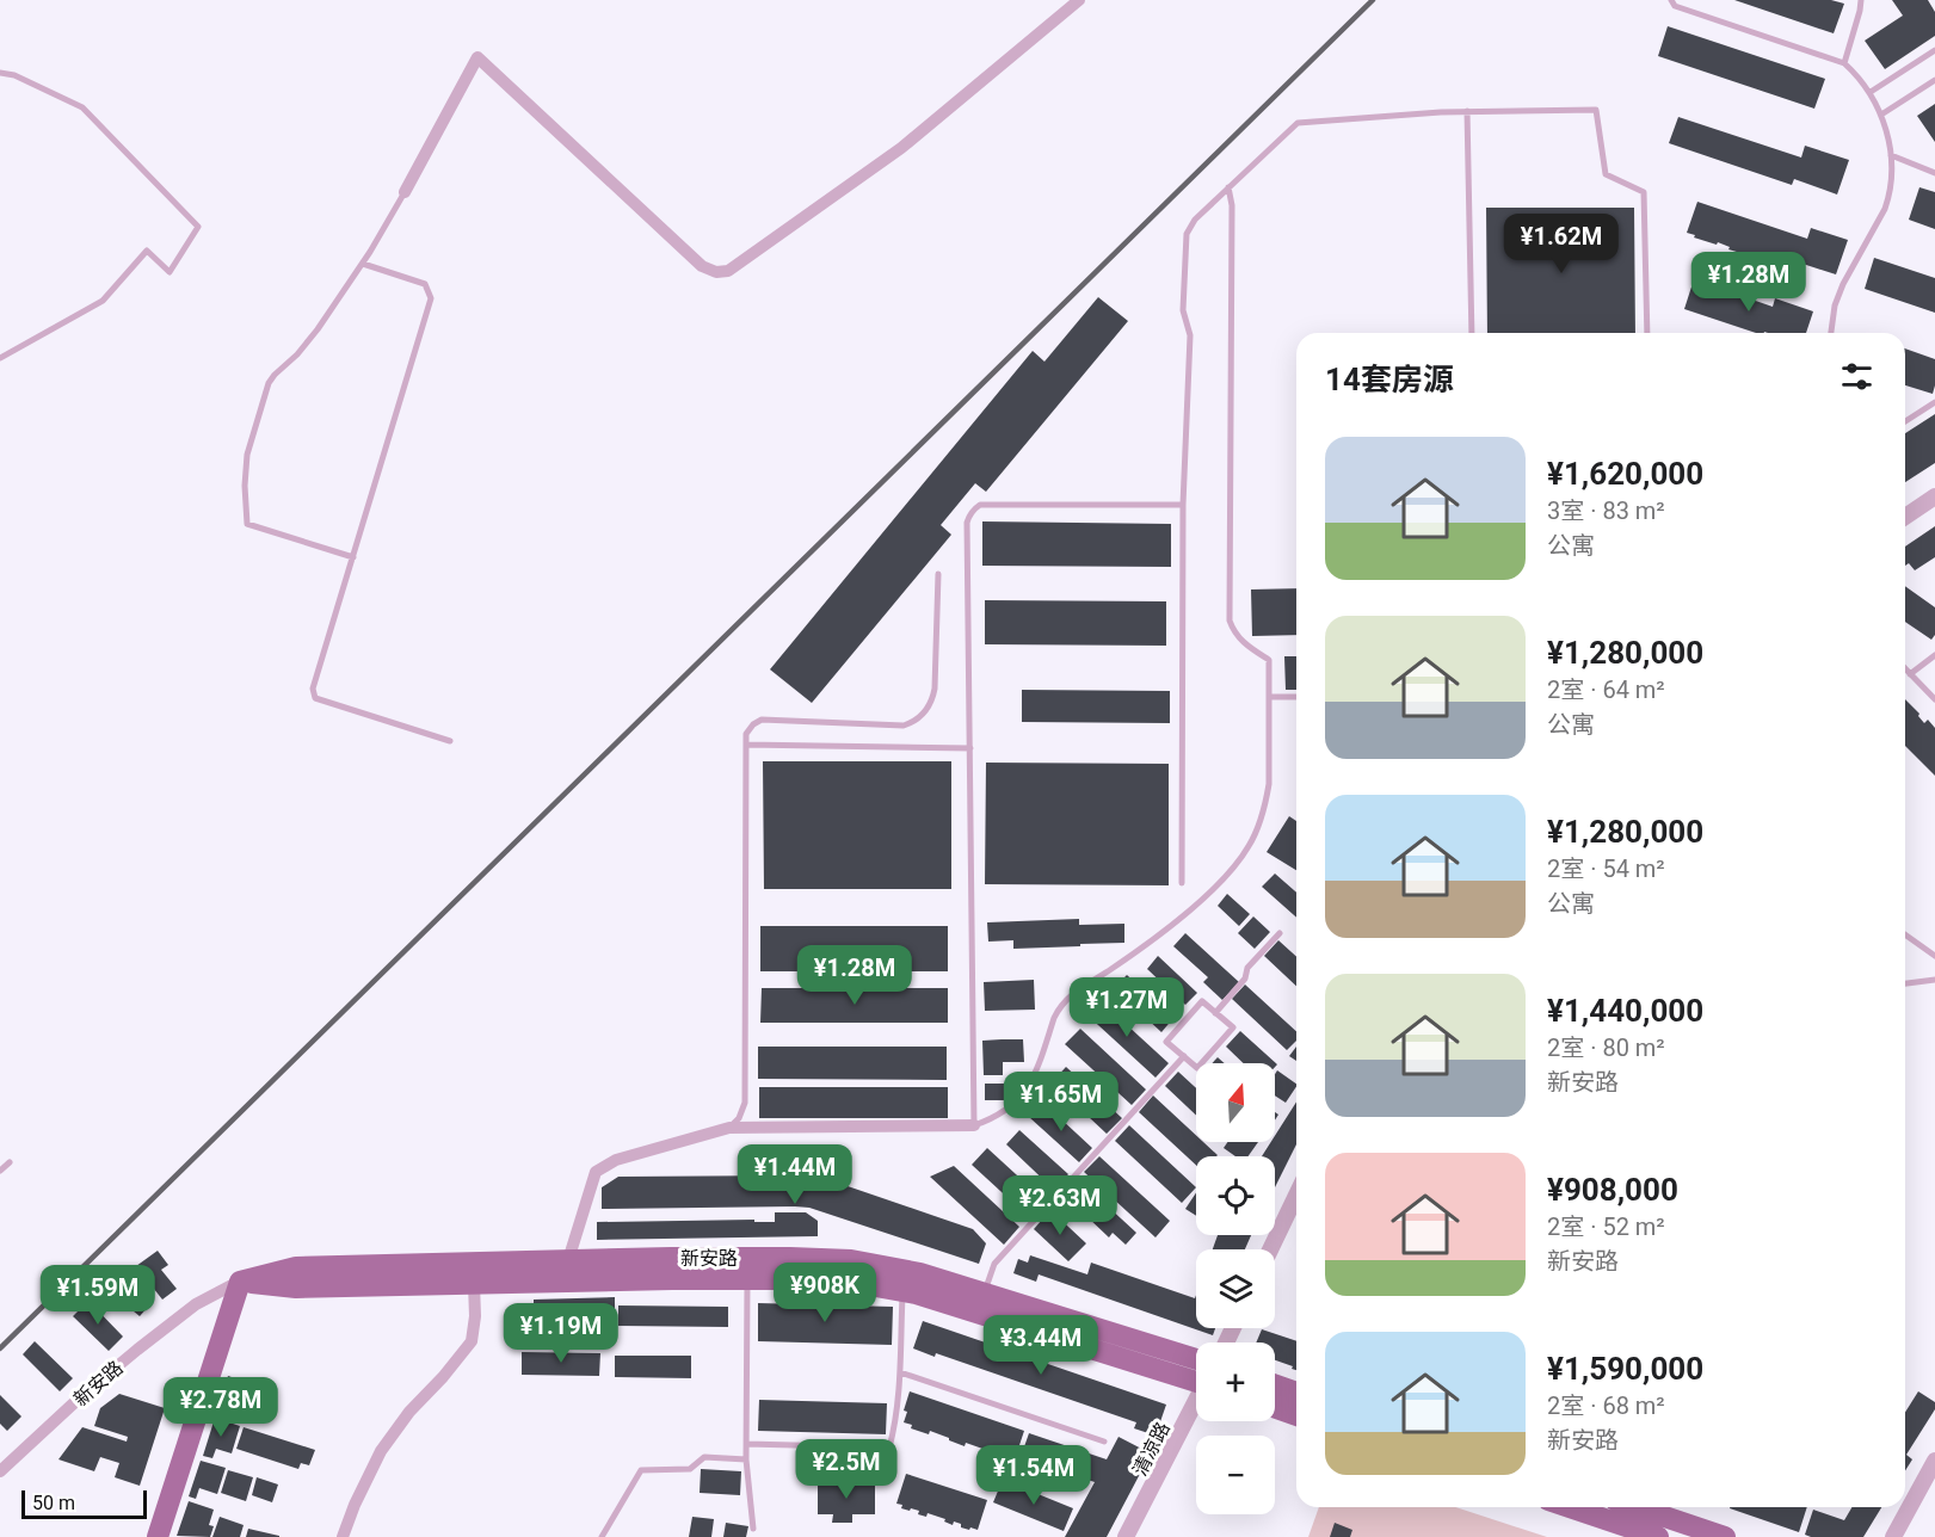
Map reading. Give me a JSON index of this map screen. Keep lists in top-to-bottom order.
{
  "streets": {
    "main road": ["新安路"],
    "street": ["清凉路"]
  },
  "scale_bar": "50 m",
  "north": "top",
  "page": {
    "price": [
      "¥1.62M",
      "¥1.28M",
      "¥1.28M",
      "¥1.27M",
      "¥1.65M",
      "¥1.44M",
      "¥2.63M",
      "¥908K",
      "¥1.59M",
      "¥1.19M",
      "¥3.44M",
      "¥2.78M",
      "¥2.5M",
      "¥1.54M"
    ],
    "heading": "14套房源",
    "list": [
      {
        "name": "¥1,620,000",
        "note": "3室 · 83 m² · 公寓"
      },
      {
        "name": "¥1,280,000",
        "note": "2室 · 64 m² · 公寓"
      },
      {
        "name": "¥1,280,000",
        "note": "2室 · 54 m² · 公寓"
      },
      {
        "name": "¥1,440,000",
        "note": "2室 · 80 m² · 新安路"
      },
      {
        "name": "¥908,000",
        "note": "2室 · 52 m² · 新安路"
      },
      {
        "name": "¥1,590,000",
        "note": "2室 · 68 m² · 新安路"
      }
    ],
    "map_buttons": ["+", "−"],
    "scale": "50 m"
  }
}
